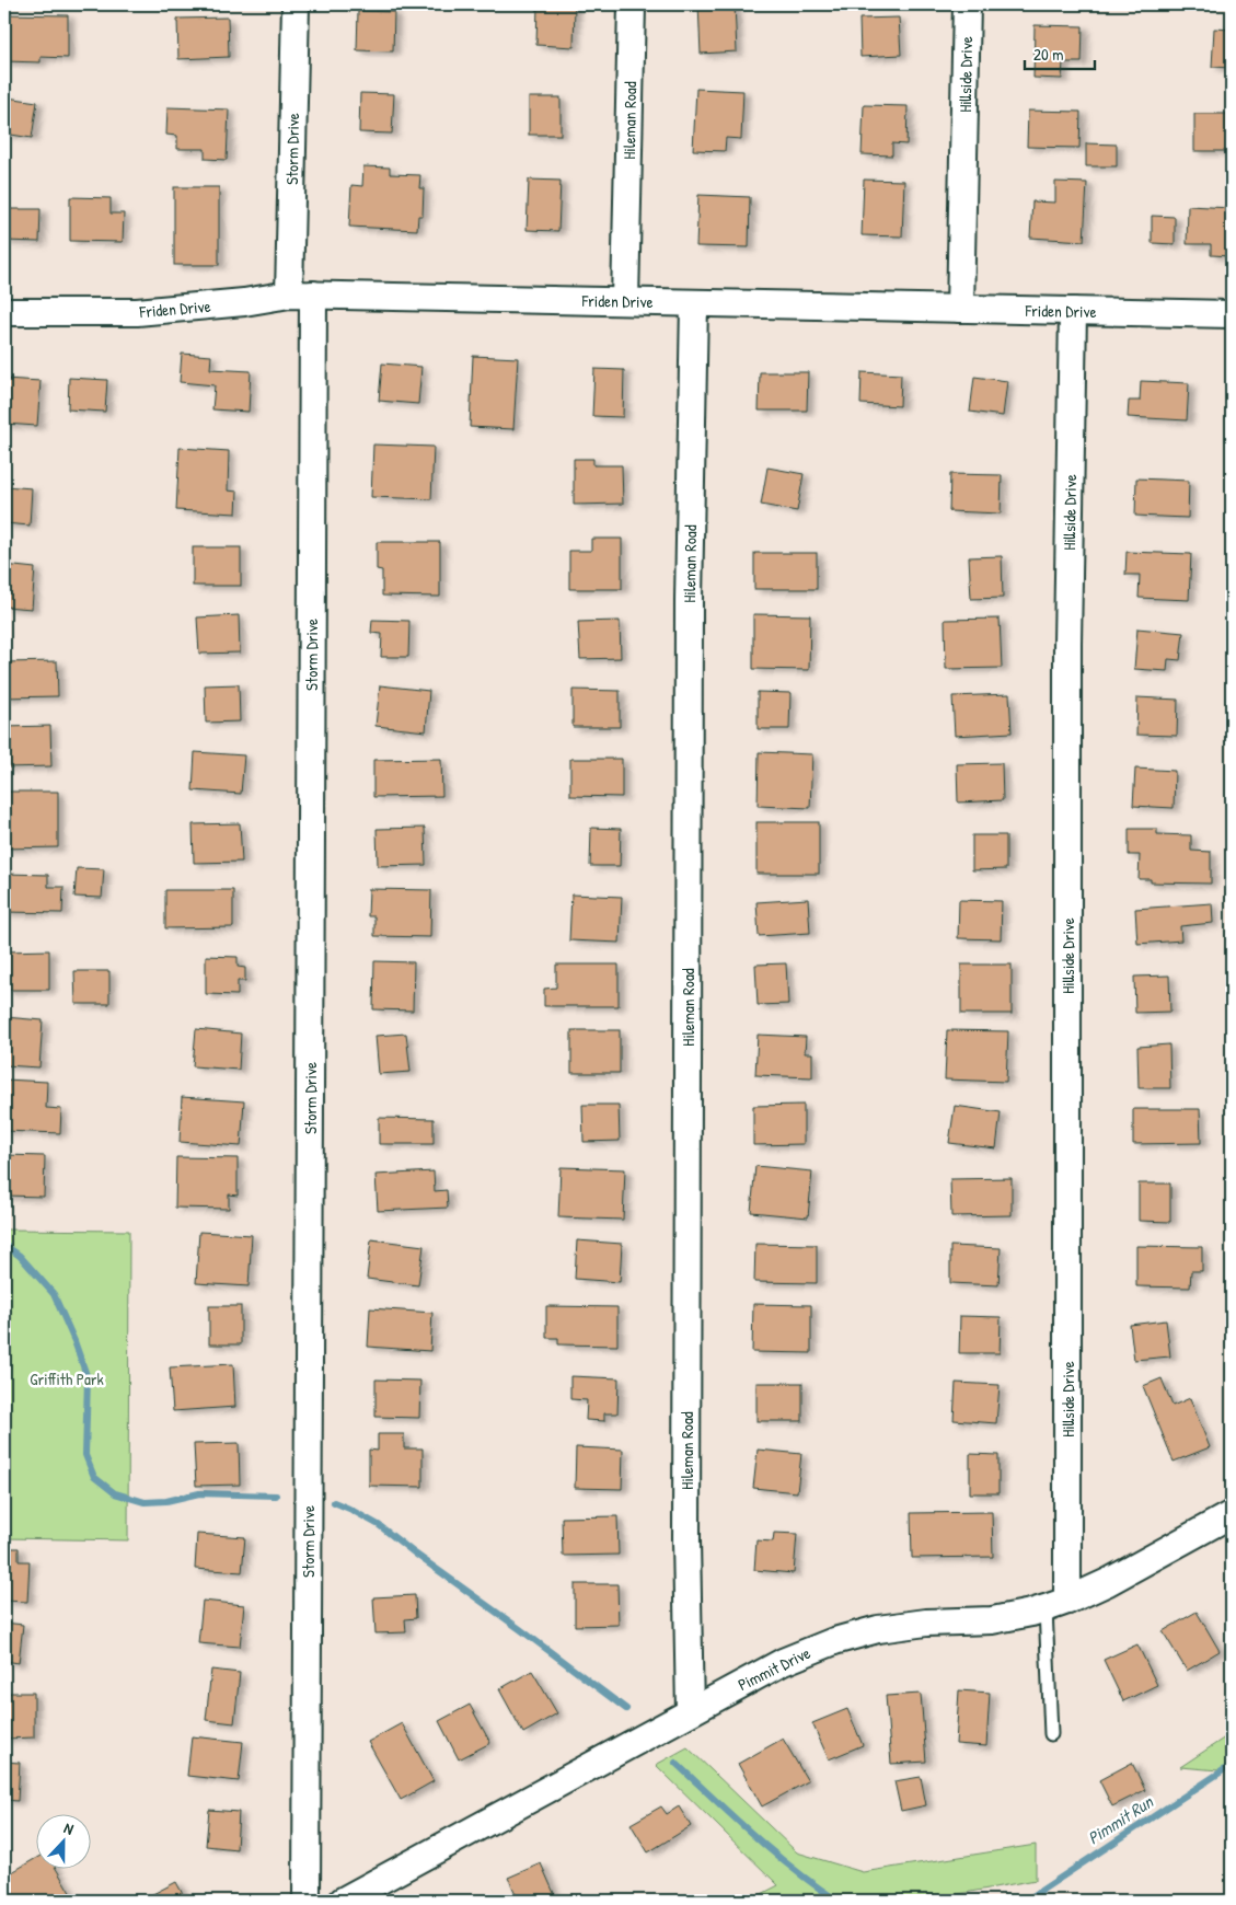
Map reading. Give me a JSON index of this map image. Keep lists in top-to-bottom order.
{
  "streets": {
    "street": [
      "Hillside Drive",
      "Hileman Road",
      "Storm Drive",
      "Friden Drive",
      "Pimmit Drive"
    ]
  },
  "crossings": [
    ["Hillside Drive", "Friden Drive"],
    ["Hillside Drive", "Pimmit Drive"],
    ["Hileman Road", "Friden Drive"],
    ["Hileman Road", "Pimmit Drive"],
    ["Storm Drive", "Friden Drive"]
  ],
  "water": ["Pimmit Run"],
  "parks": ["Griffith Park"],
  "scale_bar": "20 m",
  "north": "top"
}
